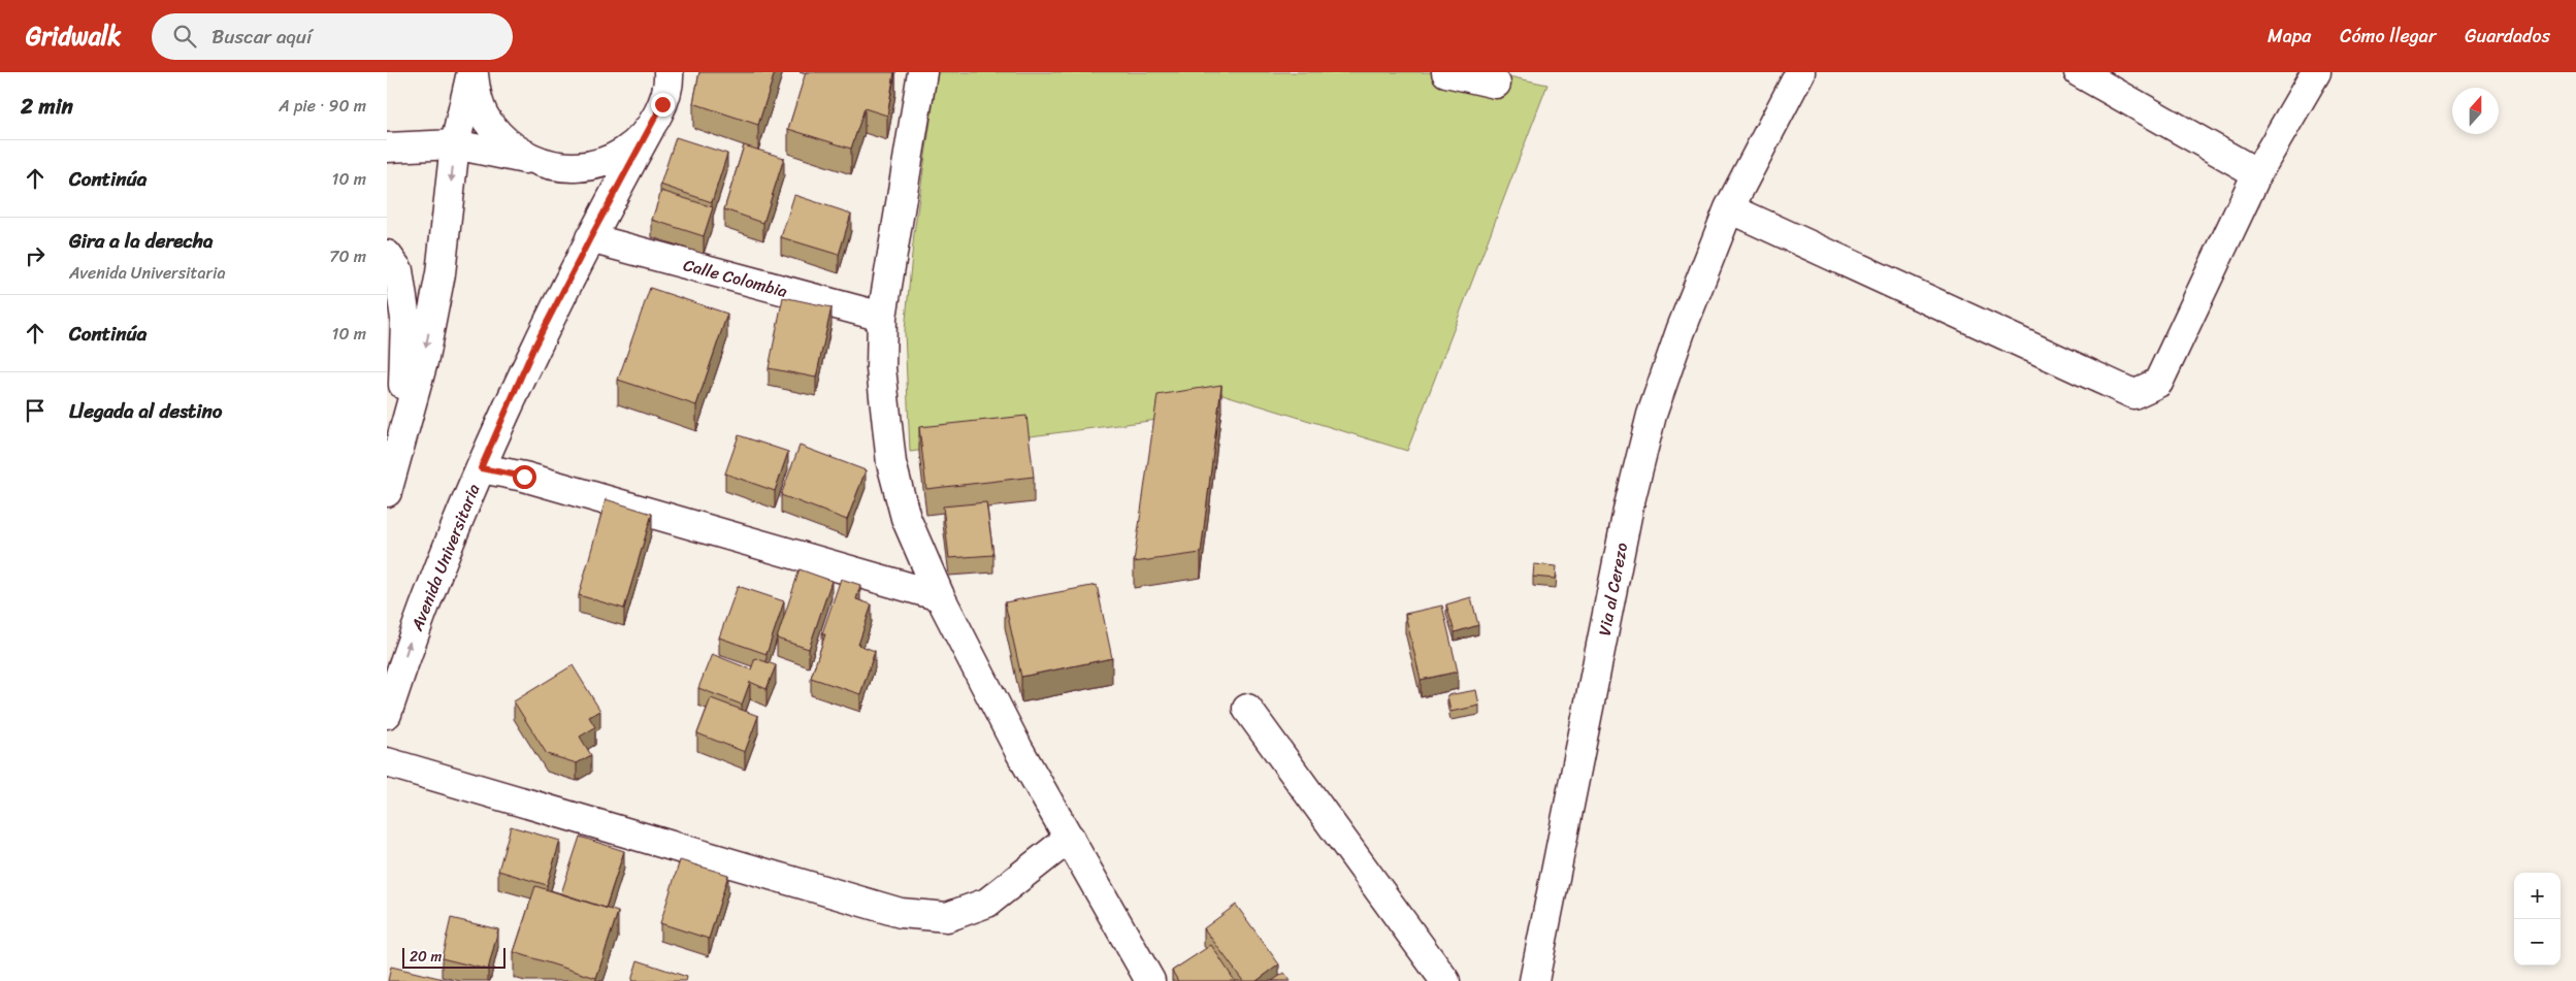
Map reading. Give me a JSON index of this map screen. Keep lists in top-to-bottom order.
{
  "streets": {
    "street": ["Calle Colombia", "Avenida Universitaria", "Via al Cerezo"]
  },
  "crossings": [
    ["Calle Colombia", "Avenida Universitaria"]
  ],
  "one_way": ["Avenida Universitaria"],
  "scale_bar": "20 m",
  "north": "top",
  "page": {
    "header": "Gridwalk",
    "search": "Buscar aquí",
    "nav": ["Mapa", "Cómo llegar", "Guardados"],
    "heading": ["2 min", "A pie · 90 m"],
    "list": [
      ["Continúa", "10 m"],
      ["Gira a la derecha", "Avenida Universitaria", "70 m"],
      ["Continúa", "10 m"],
      "Llegada al destino"
    ],
    "map_buttons": ["+", "−"],
    "scale": "20 m"
  }
}
